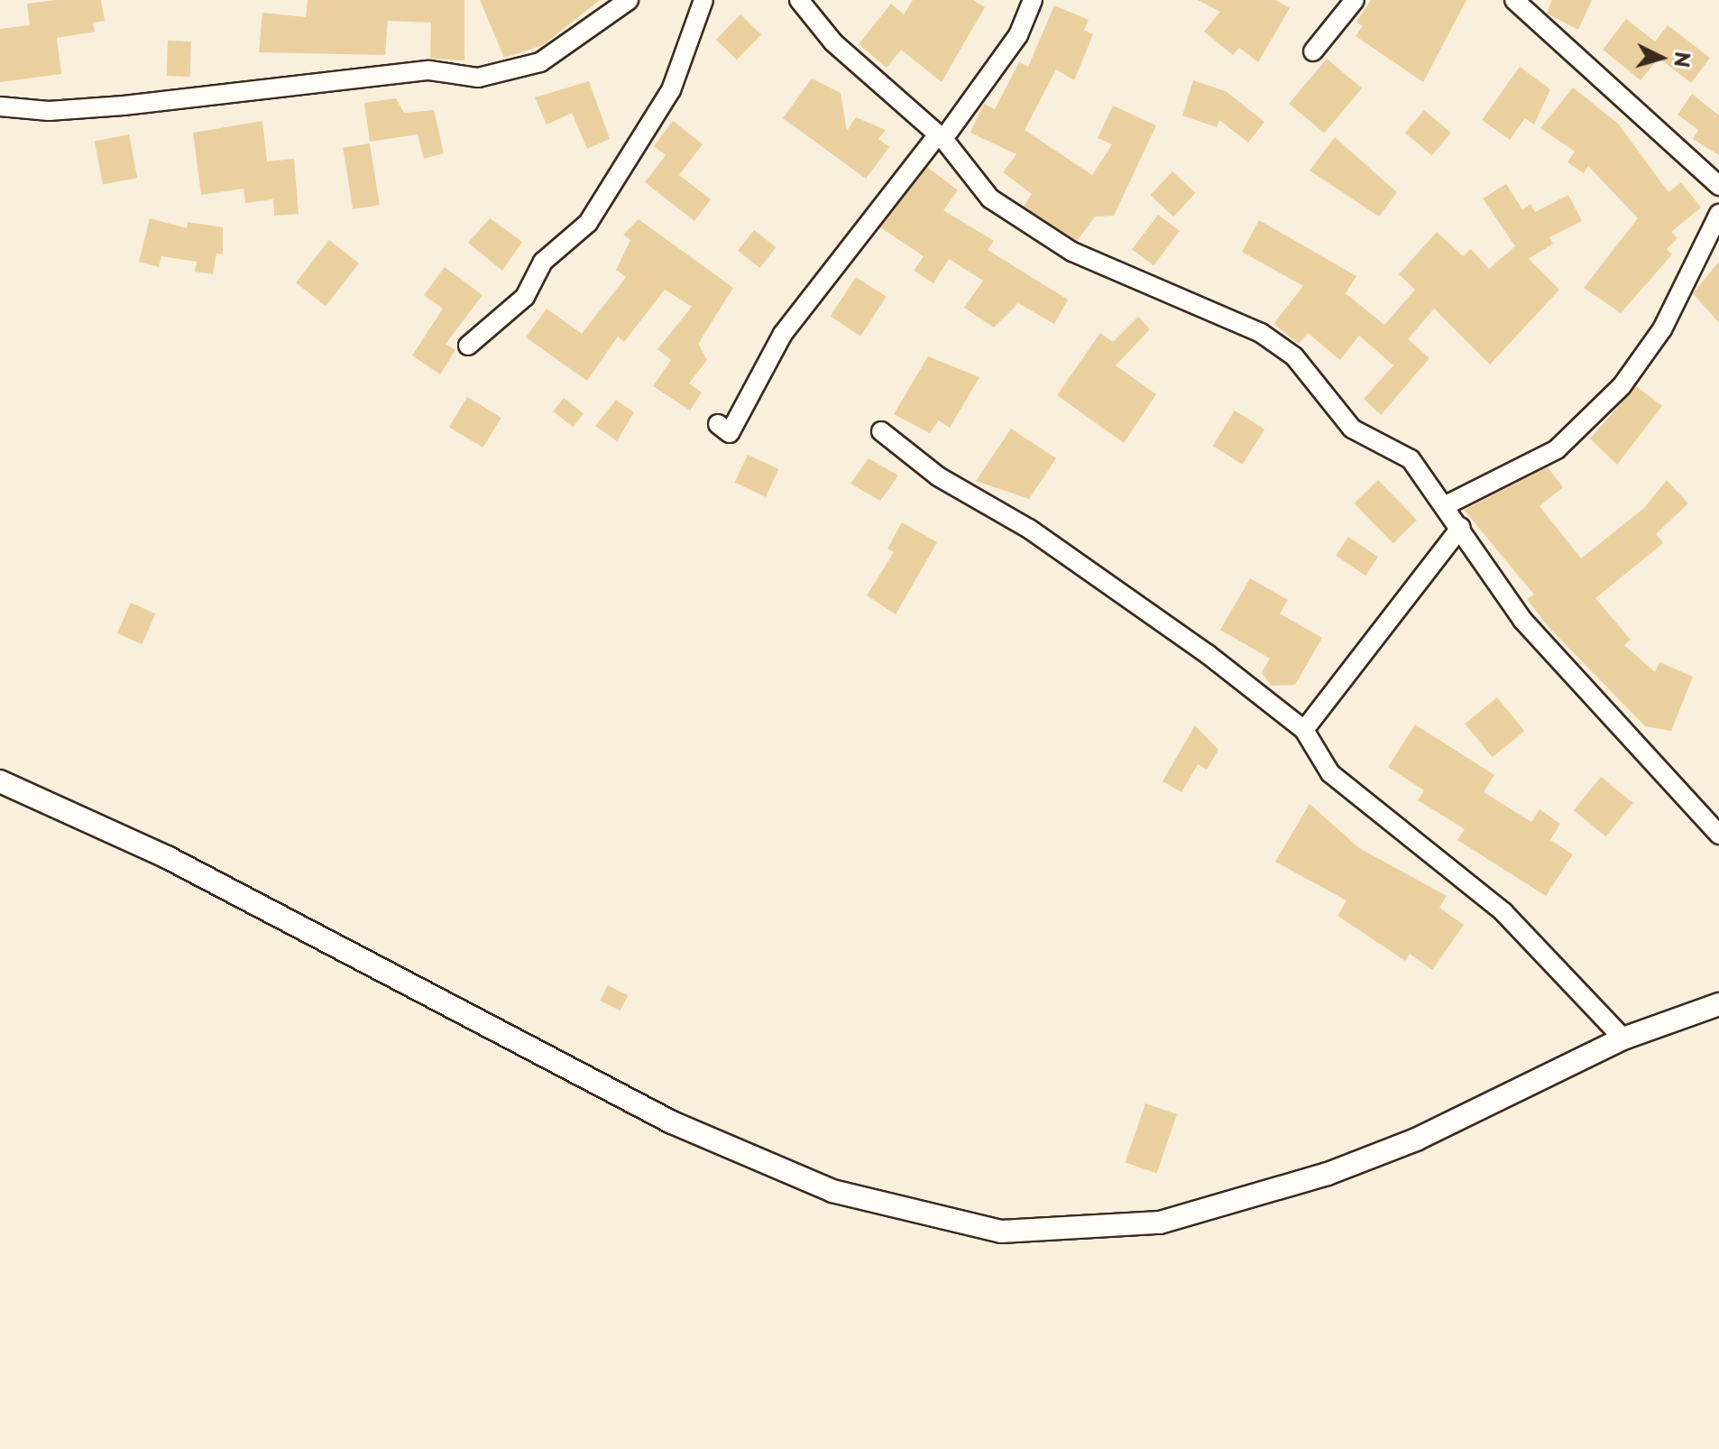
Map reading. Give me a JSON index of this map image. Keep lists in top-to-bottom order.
{
  "north": "right"
}
